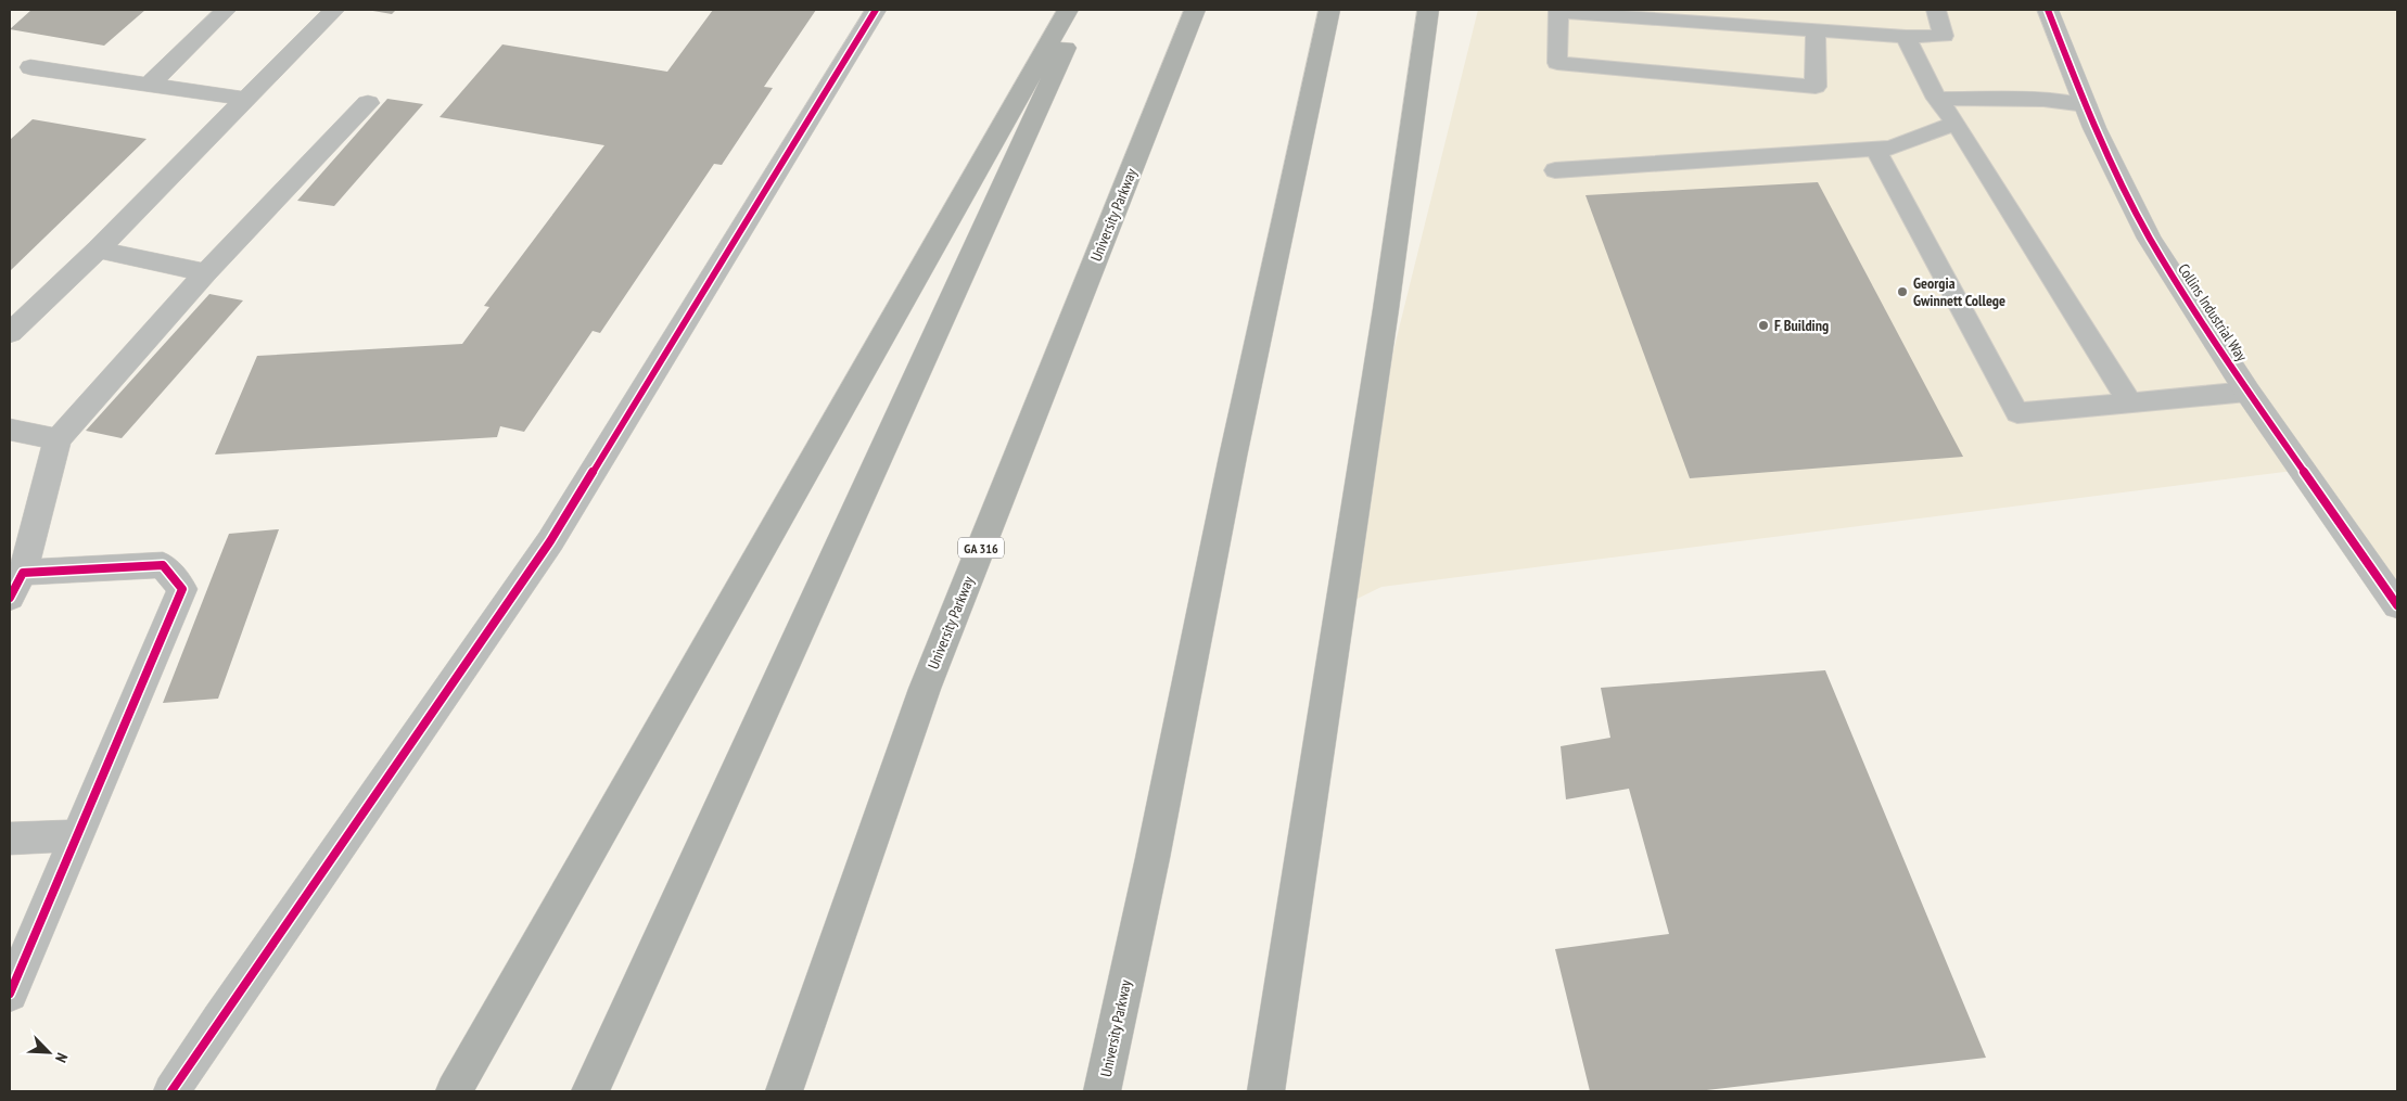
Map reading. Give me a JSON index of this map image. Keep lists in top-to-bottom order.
{
  "streets": {
    "highway": ["University Parkway", "GA 316"],
    "street": ["Collins Industrial Way"]
  },
  "places": ["Georgia Gwinnett College", "F Building"],
  "north": "bottom right"
}
